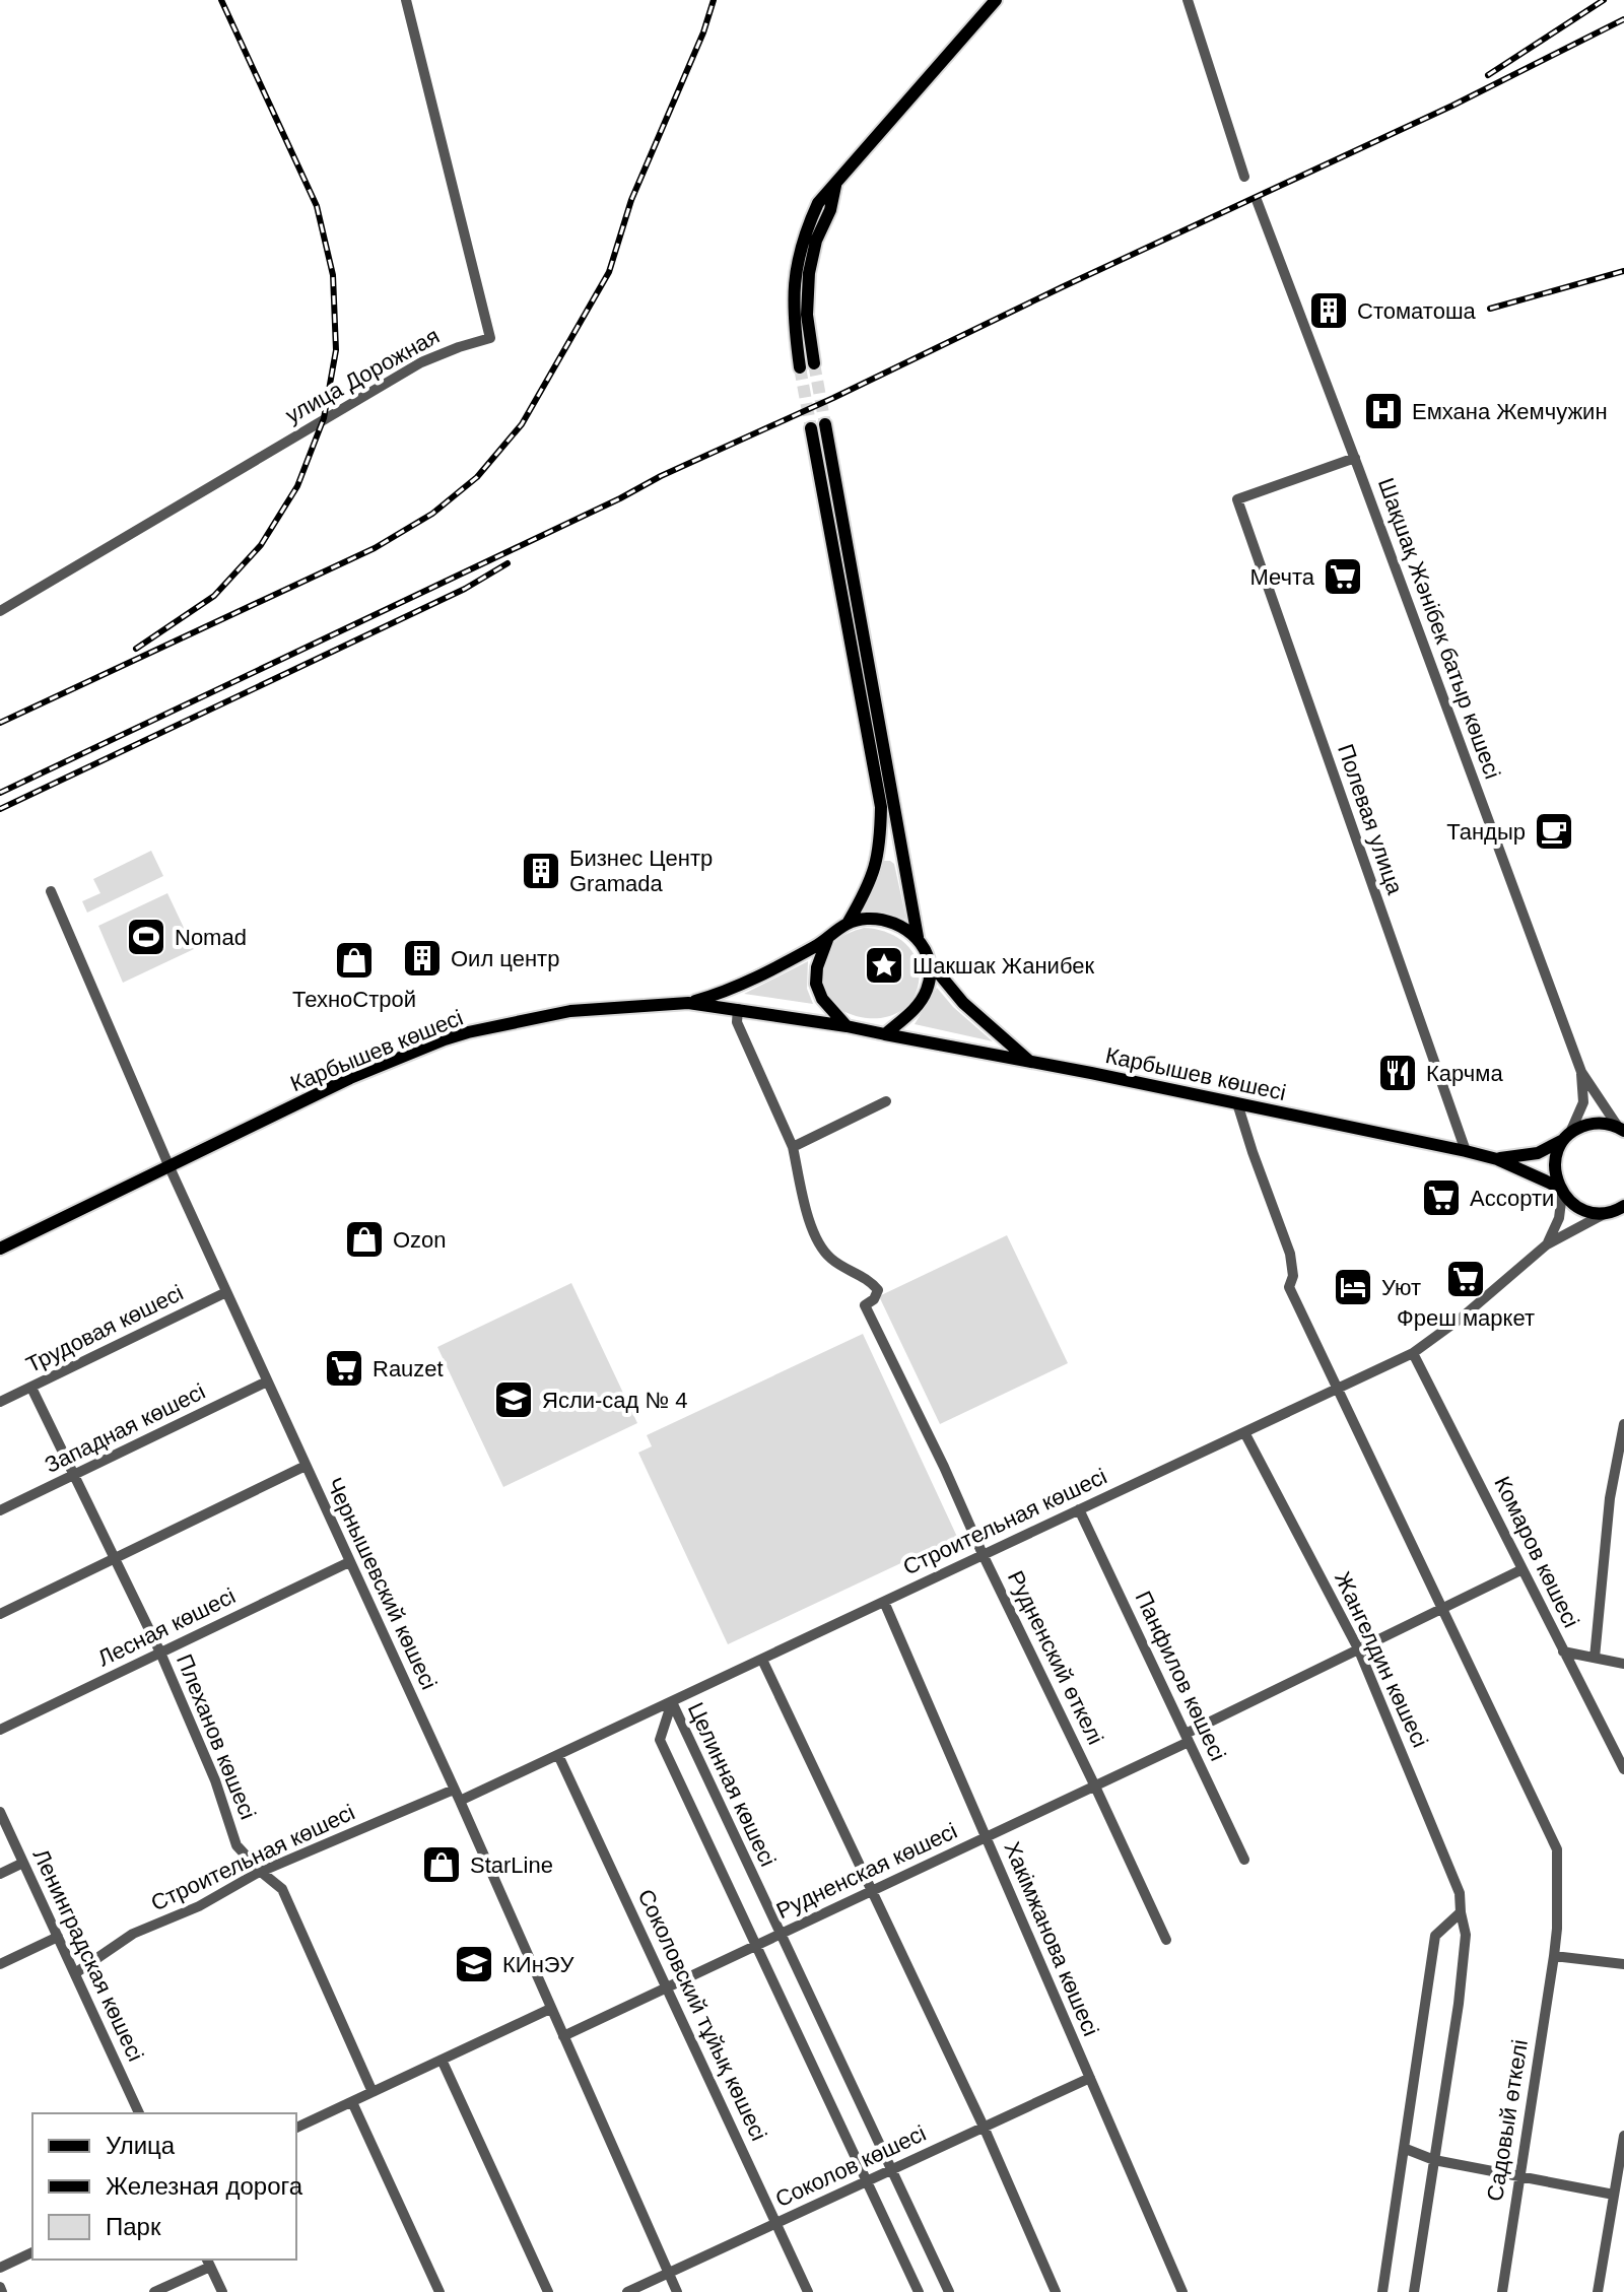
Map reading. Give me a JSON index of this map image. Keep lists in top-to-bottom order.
{
  "streets": {
    "main road": ["Карбышев көшесі"],
    "street": [
      "улица Дорожная",
      "Шақшақ Жәнібек батыр көшесі",
      "Полевая улица",
      "Трудовая көшесі",
      "Западная көшесі",
      "Строительная көшесі",
      "Комаров көшесі",
      "Чернышевский көшесі",
      "Лесная көшесі",
      "Рудненский өткелі",
      "Жангелдин көшесі",
      "Панфилов көшесі",
      "Плеханов көшесі",
      "Целинная көшесі",
      "Рудненская көшесі",
      "Хакімжанова көшесі",
      "Ленинградская көшесі",
      "Соколовский тұйық көшесі",
      "Садовый өткелі",
      "Соколов көшесі"
    ]
  },
  "crossings": [
    ["Шақшақ Жәнібек батыр көшесі", "Полевая улица"],
    ["Полевая улица", "Карбышев көшесі"],
    ["Карбышев көшесі", "Чернышевский көшесі"],
    ["Карбышев көшесі", "Садовый өткелі"],
    ["Трудовая көшесі", "Чернышевский көшесі"],
    ["Трудовая көшесі", "Плеханов көшесі"],
    ["Западная көшесі", "Чернышевский көшесі"],
    ["Западная көшесі", "Плеханов көшесі"],
    ["Строительная көшесі", "Комаров көшесі"],
    ["Строительная көшесі", "Чернышевский көшесі"],
    ["Строительная көшесі", "Рудненский өткелі"],
    ["Строительная көшесі", "Жангелдин көшесі"],
    ["Строительная көшесі", "Панфилов көшесі"],
    ["Строительная көшесі", "Плеханов көшесі"],
    ["Строительная көшесі", "Целинная көшесі"],
    ["Строительная көшесі", "Хакімжанова көшесі"],
    ["Строительная көшесі", "Ленинградская көшесі"],
    ["Строительная көшесі", "Соколовский тұйық көшесі"],
    ["Строительная көшесі", "Садовый өткелі"],
    ["Комаров көшесі", "Рудненская көшесі"],
    ["Чернышевский көшесі", "Лесная көшесі"],
    ["Чернышевский көшесі", "Рудненская көшесі"],
    ["Чернышевский көшесі", "Соколов көшесі"],
    ["Лесная көшесі", "Плеханов көшесі"],
    ["Рудненский өткелі", "Рудненская көшесі"],
    ["Жангелдин көшесі", "Рудненская көшесі"],
    ["Панфилов көшесі", "Рудненская көшесі"],
    ["Целинная көшесі", "Рудненская көшесі"],
    ["Целинная көшесі", "Соколов көшесі"],
    ["Рудненская көшесі", "Хакімжанова көшесі"],
    ["Рудненская көшесі", "Соколовский тұйық көшесі"],
    ["Рудненская көшесі", "Садовый өткелі"],
    ["Хакімжанова көшесі", "Соколов көшесі"],
    ["Соколовский тұйық көшесі", "Соколов көшесі"]
  ],
  "places": {
    "building": ["Стоматоша", "Бизнес Центр Gramada", "Оил центр"],
    "hospital": ["Емхана Жемчужин"],
    "supermarket": [
      "Мечта",
      "Ассорти",
      "Фреш маркет",
      "Rauzet"
    ],
    "cafe": ["Тандыр"],
    "sports": ["Nomad"],
    "shop": ["ТехноСтрой", "Ozon", "StarLine"],
    "place": ["Шакшак Жанибек"],
    "restaurant": ["Карчма"],
    "hotel": ["Уют"],
    "school or university": ["Ясли-сад № 4", "КИнЭУ"]
  },
  "legend": ["Улица", "Железная дорога", "Парк"]
}
